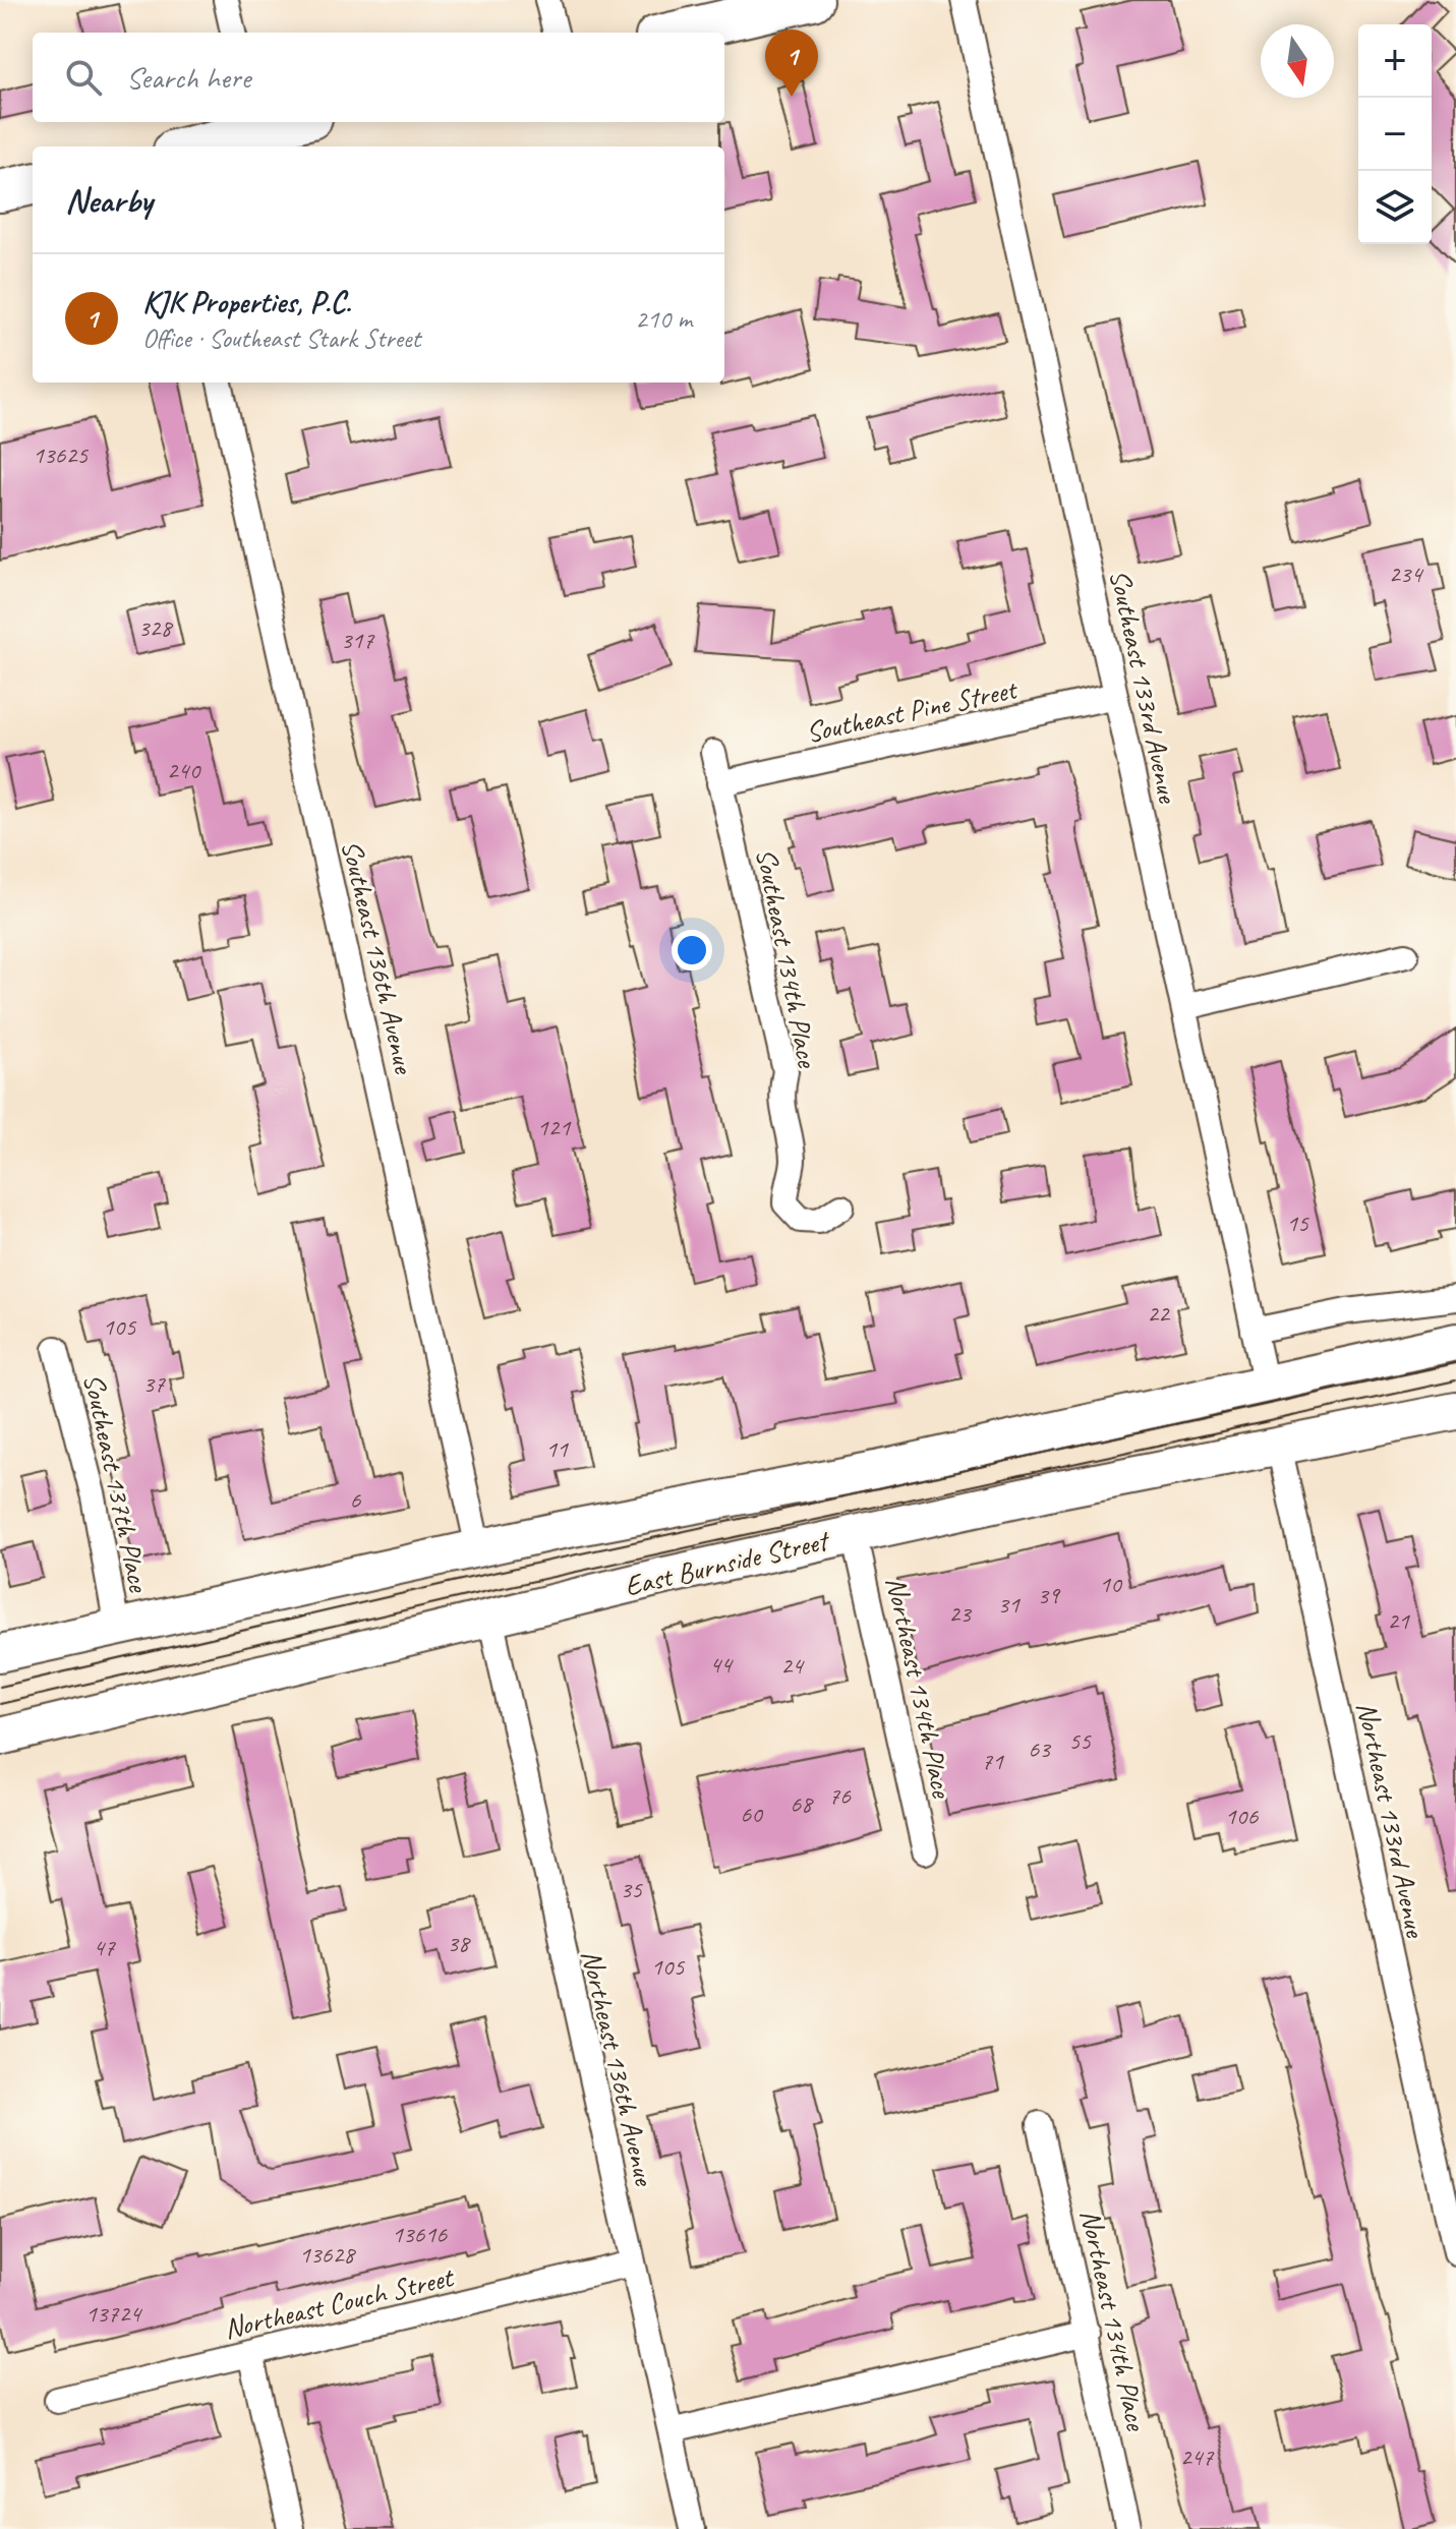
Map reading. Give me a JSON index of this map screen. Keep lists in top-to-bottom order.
{
  "streets": {
    "street": [
      "Southeast 133rd Avenue",
      "Southeast Pine Street",
      "Southeast 136th Avenue",
      "Southeast 134th Place",
      "Southeast 137th Place",
      "East Burnside Street",
      "Northeast 134th Place",
      "Northeast 133rd Avenue",
      "Northeast 136th Avenue",
      "Northeast Couch Street"
    ]
  },
  "crossings": [
    ["Southeast 133rd Avenue", "Southeast Pine Street"],
    ["Southeast 133rd Avenue", "East Burnside Street"],
    ["Southeast Pine Street", "Southeast 134th Place"],
    ["Southeast 136th Avenue", "East Burnside Street"],
    ["Southeast 137th Place", "East Burnside Street"],
    ["East Burnside Street", "Northeast 134th Place"],
    ["East Burnside Street", "Northeast 133rd Avenue"],
    ["East Burnside Street", "Northeast 136th Avenue"],
    ["Northeast 136th Avenue", "Northeast Couch Street"]
  ],
  "house_numbers": [
    "13625",
    "234",
    "328",
    "317",
    "240",
    "121",
    "15",
    "22",
    "105",
    "37",
    "11",
    "6",
    "10",
    "39",
    "31",
    "23",
    "21",
    "44",
    "24",
    "55",
    "63",
    "71",
    "76",
    "68",
    "60",
    "106",
    "35",
    "38",
    "47",
    "105",
    "13616",
    "13628",
    "13724",
    "247"
  ],
  "north": "bottom",
  "page": {
    "map_buttons": ["+", "−"],
    "pins": "1",
    "search": "Search here",
    "heading": "Nearby",
    "list": [
      {
        "mark": "1",
        "name": "KJK Properties, P.C.",
        "note": "Office · Southeast Stark Street",
        "value": "210 m"
      }
    ]
  }
}
